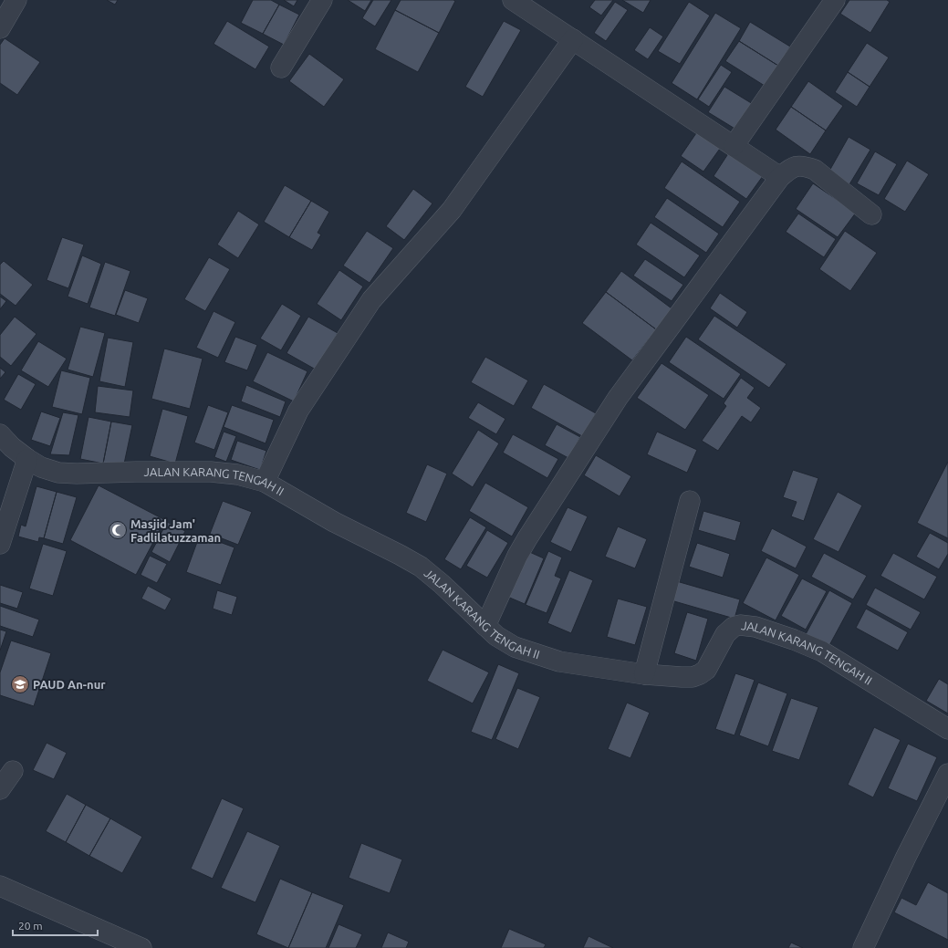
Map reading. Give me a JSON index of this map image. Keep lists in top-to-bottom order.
{
  "streets": {
    "street": ["JALAN KARANG TENGAH II"]
  },
  "places": {
    "mosque": ["Masjid Jam' Fadlilatuzzaman"],
    "school or university": ["PAUD An-nur"]
  },
  "scale_bar": "20 m"
}
